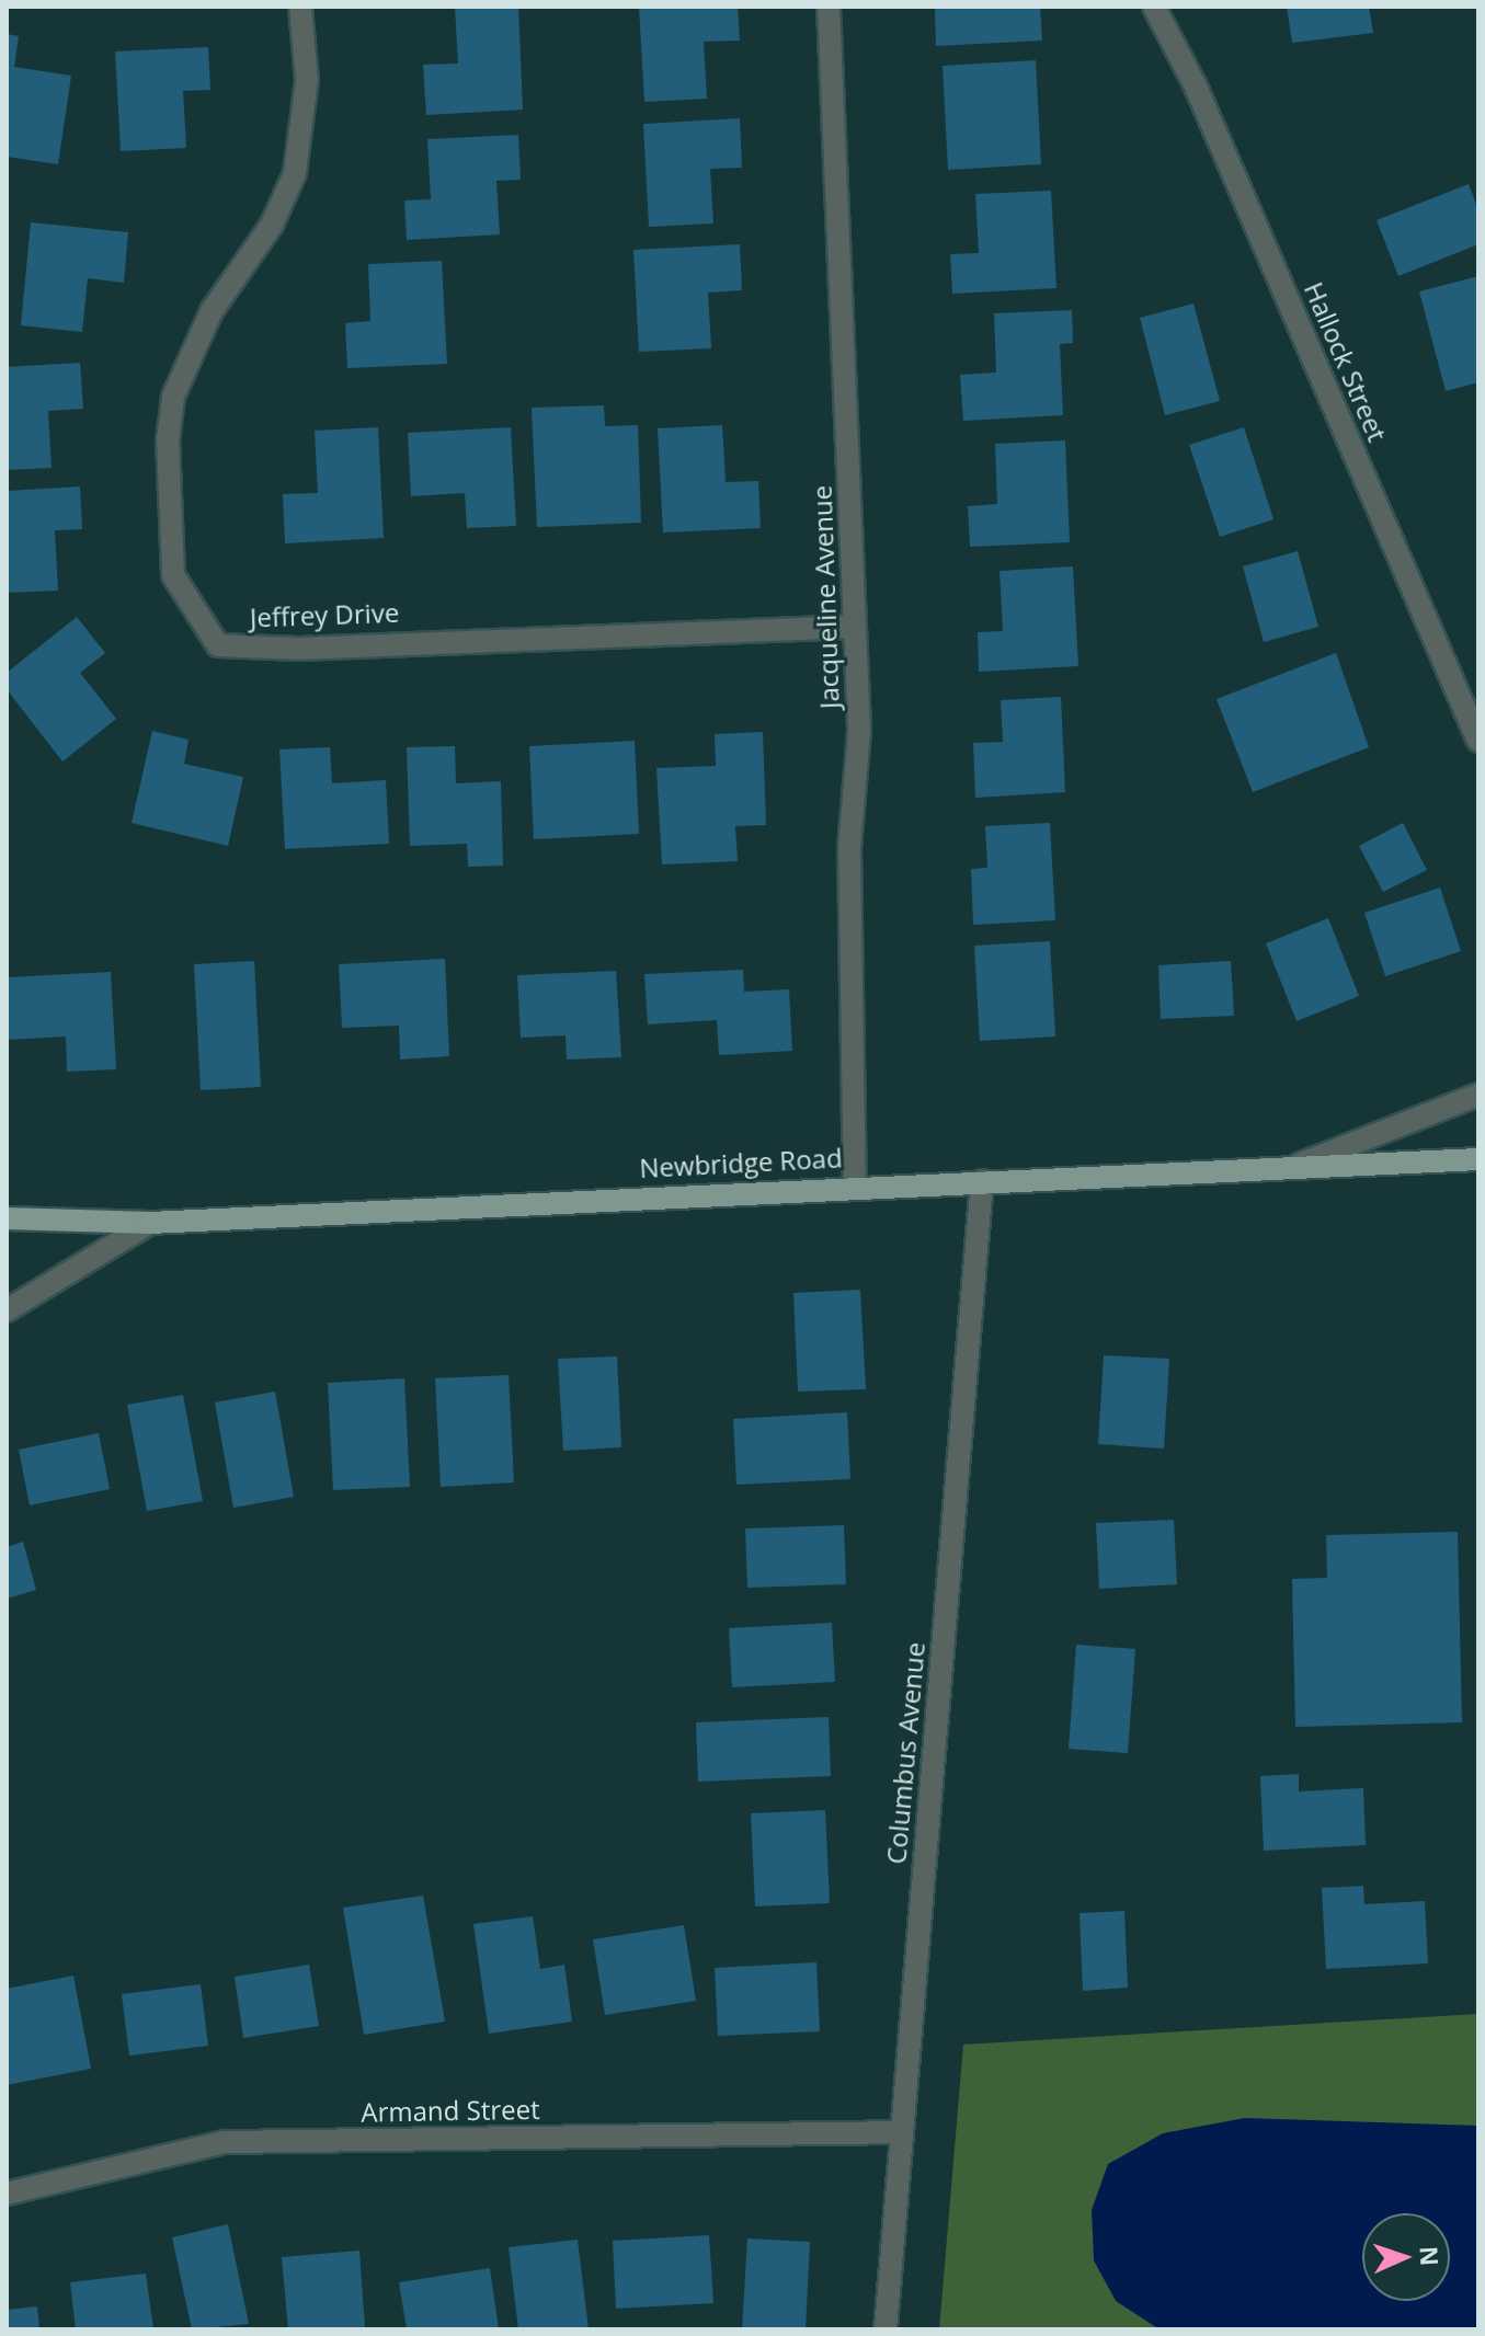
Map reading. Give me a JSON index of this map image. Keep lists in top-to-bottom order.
{
  "streets": {
    "main road": ["Newbridge Road"],
    "street": [
      "Hallock Street",
      "Jacqueline Avenue",
      "Jeffrey Drive",
      "Columbus Avenue",
      "Armand Street"
    ]
  },
  "crossings": [
    ["Jacqueline Avenue", "Jeffrey Drive"],
    ["Jacqueline Avenue", "Newbridge Road"],
    ["Newbridge Road", "Columbus Avenue"],
    ["Columbus Avenue", "Armand Street"]
  ],
  "north": "right"
}
